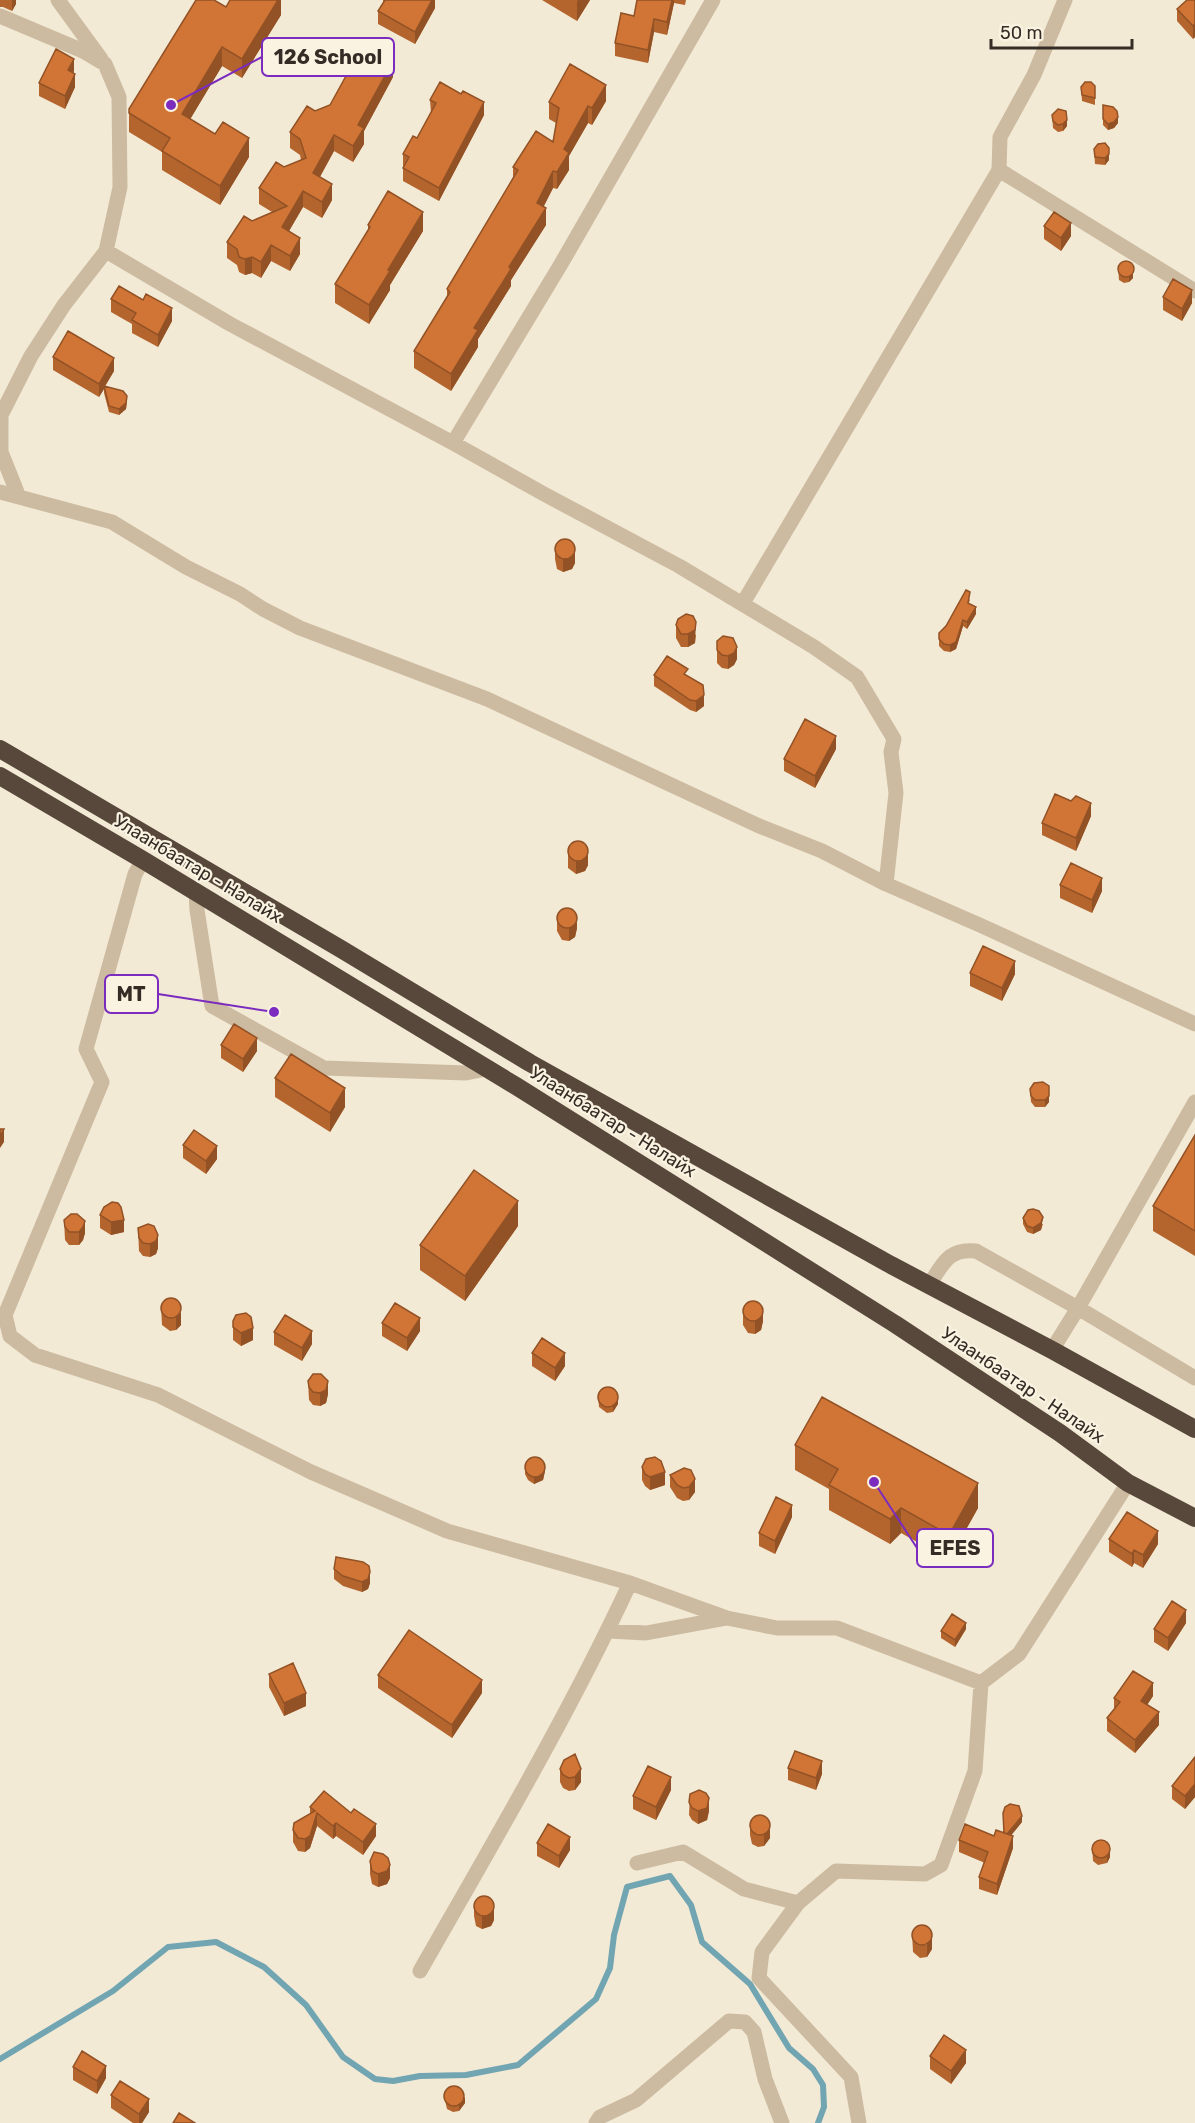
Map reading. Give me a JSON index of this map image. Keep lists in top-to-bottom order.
{
  "streets": {
    "highway": ["Улаанбаатар - Налайх"]
  },
  "places": ["126 School", "MT", "EFES"],
  "scale_bar": "50 m"
}
